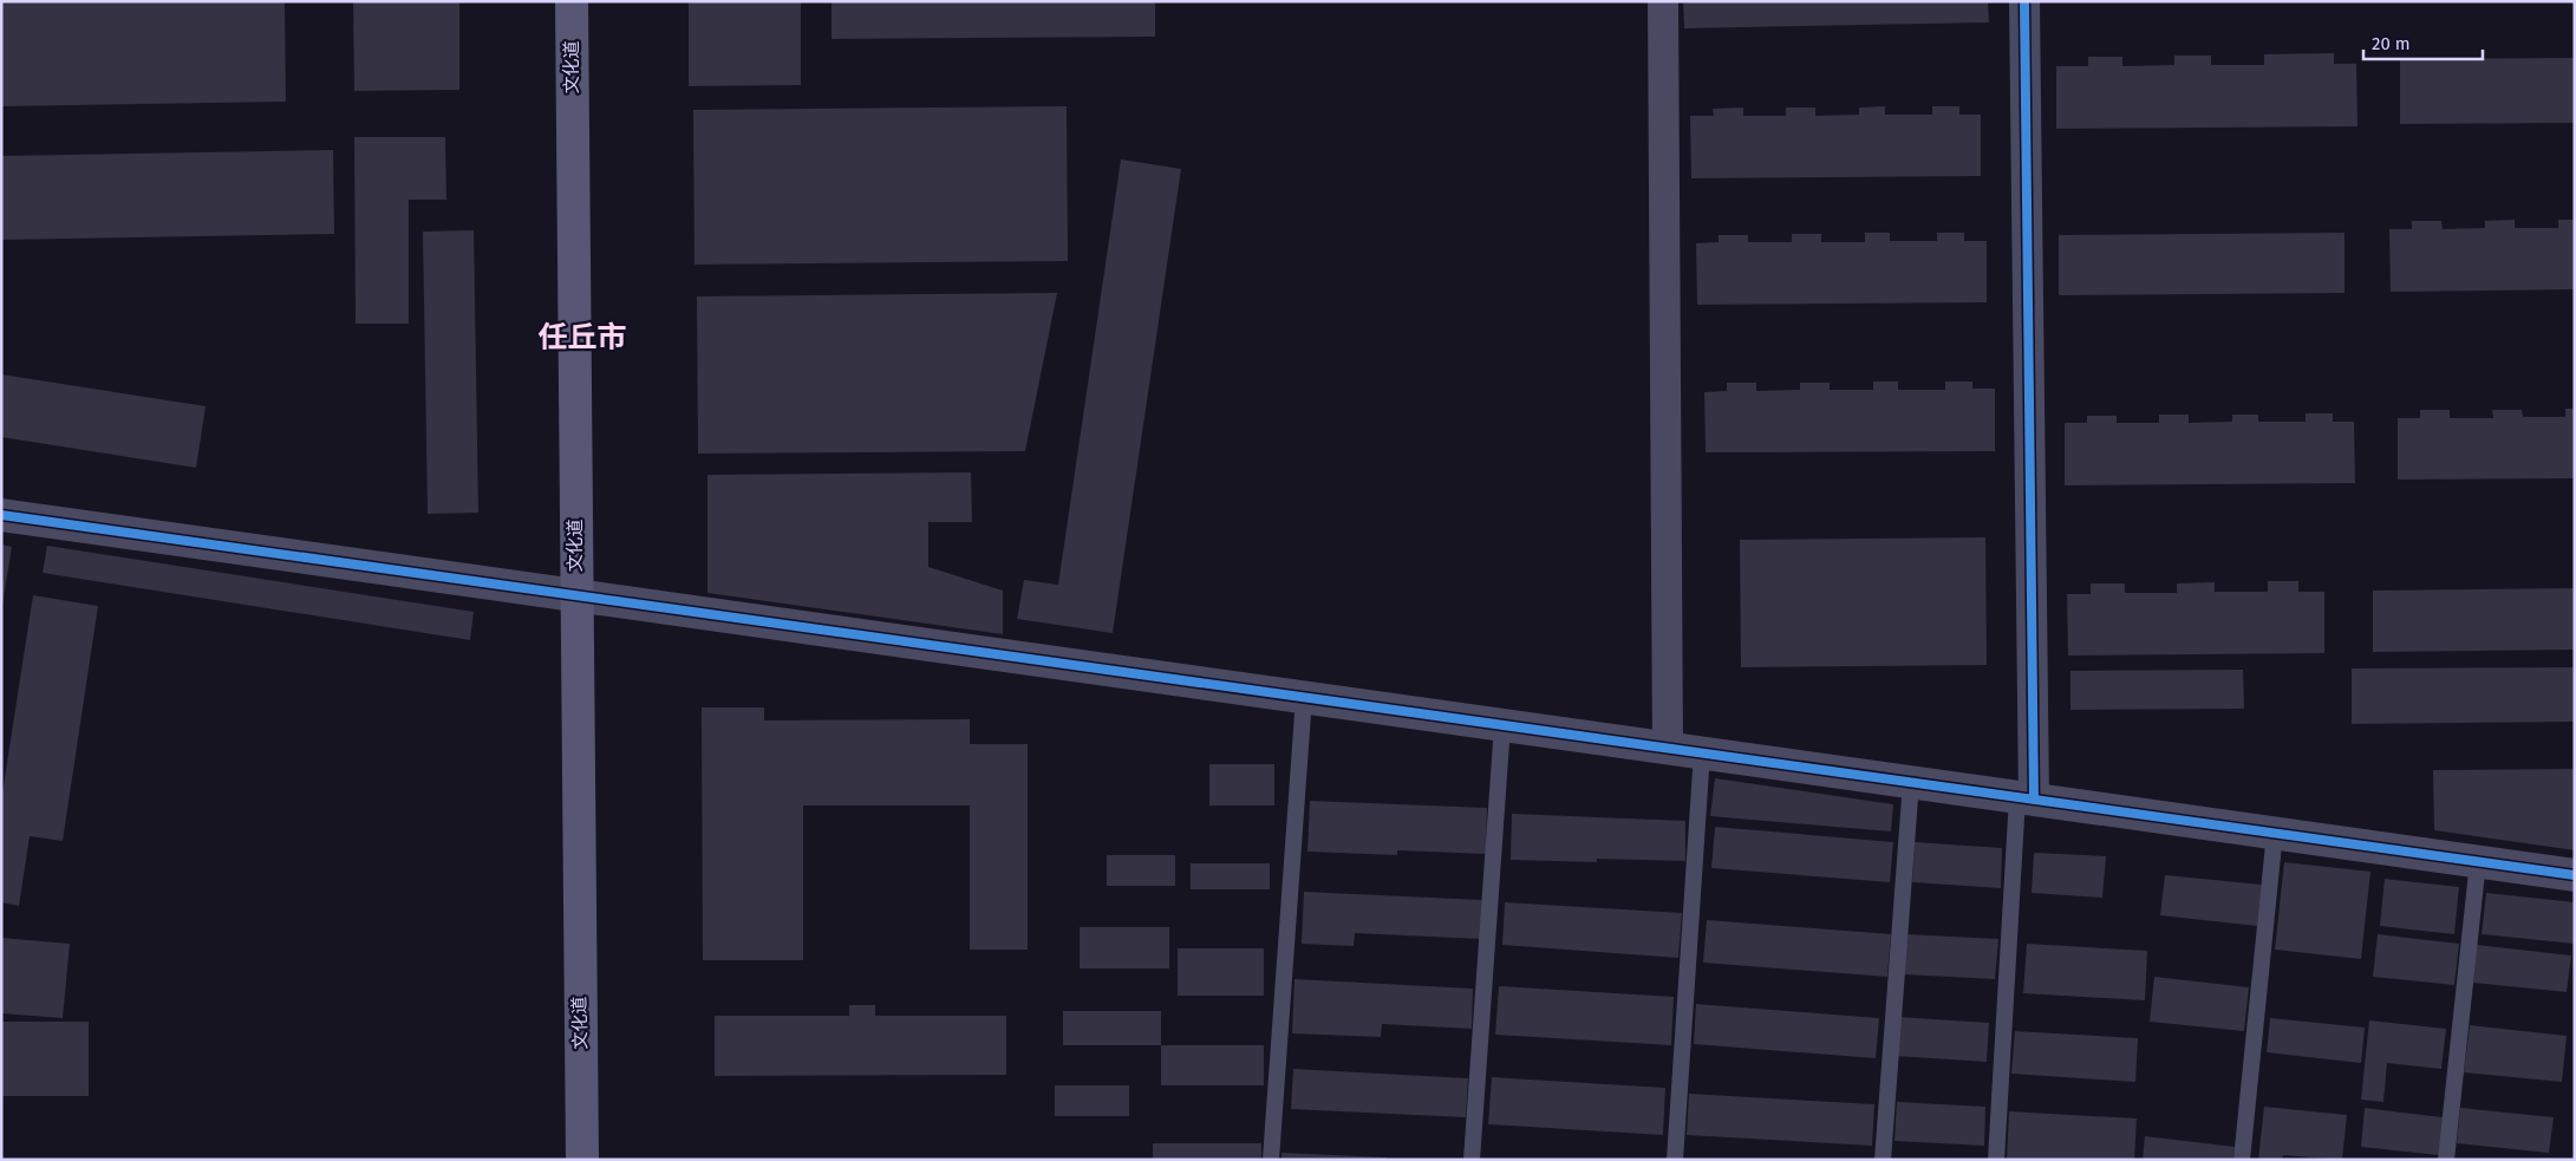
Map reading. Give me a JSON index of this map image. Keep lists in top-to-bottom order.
{
  "streets": {
    "main road": ["文化道"]
  },
  "districts": ["任丘市"],
  "scale_bar": "20 m"
}
